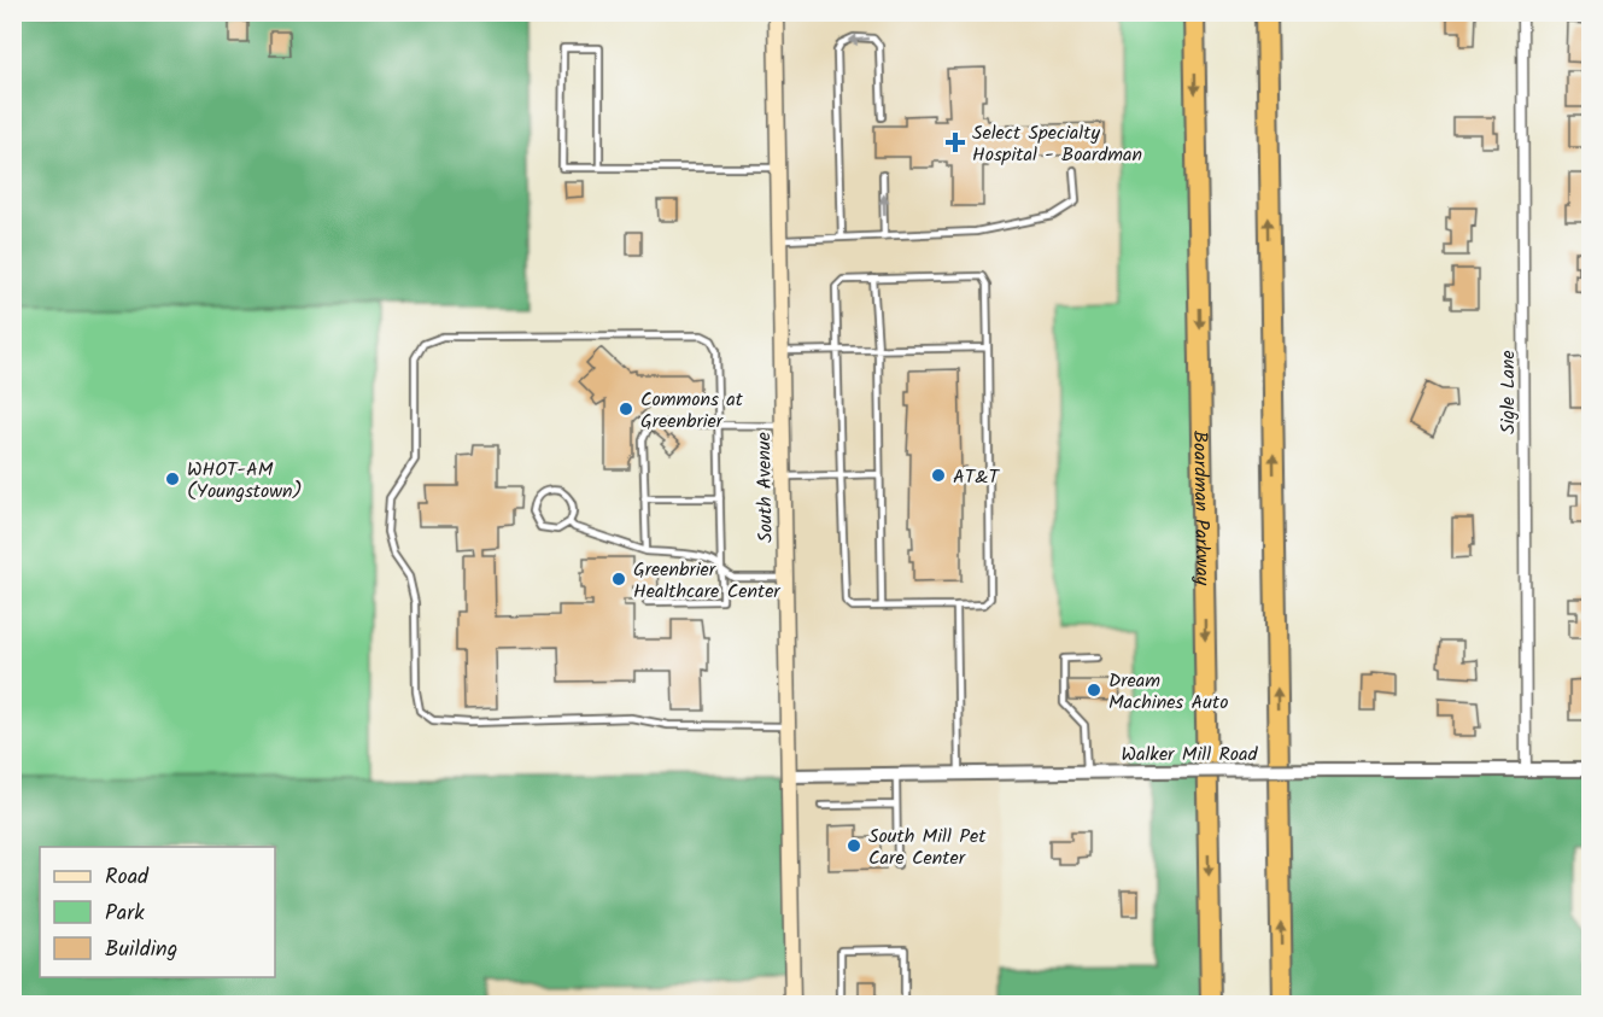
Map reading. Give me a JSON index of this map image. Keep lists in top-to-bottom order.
{
  "streets": {
    "highway": ["Boardman Parkway"],
    "main road": ["South Avenue"],
    "street": ["Sigle Lane", "Walker Mill Road"]
  },
  "crossings": [
    ["Sigle Lane", "Walker Mill Road"],
    ["South Avenue", "Walker Mill Road"]
  ],
  "places": {
    "health": ["Select Specialty Hospital - Boardman"],
    "other": [
      "Commons at Greenbrier",
      "AT&T",
      "WHOT-AM (Youngstown)",
      "Greenbrier Healthcare Center",
      "Dream Machines Auto",
      "South Mill Pet Care Center"
    ]
  },
  "legend": ["Road", "Park", "Building"]
}
